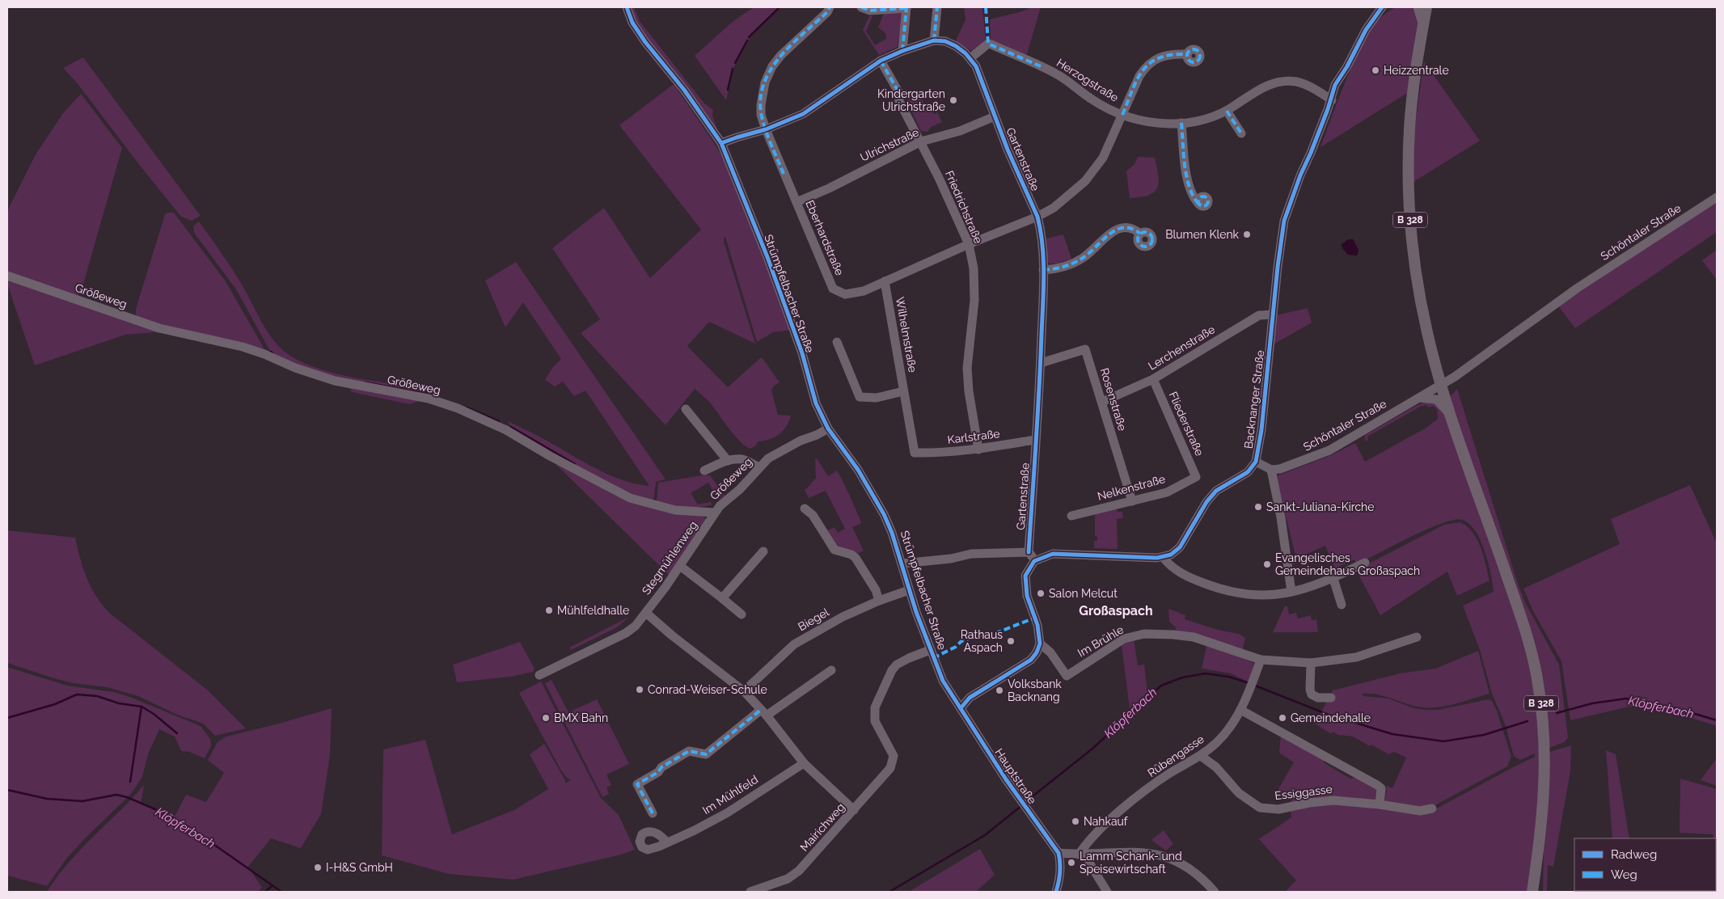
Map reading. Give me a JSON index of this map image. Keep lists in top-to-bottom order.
{
  "streets": {
    "main road": ["B 328"],
    "street": [
      "Herzogstraße",
      "Ulrichstraße",
      "Gartenstraße",
      "Friedrichstraße",
      "Schöntaler Straße",
      "Eberhardstraße",
      "Strümpfelbacher Straße",
      "Größeweg",
      "Wilhelmstraße",
      "Lerchenstraße",
      "Rosenstraße",
      "Backnanger Straße",
      "Fliederstraße",
      "Karlstraße",
      "Nelkenstraße",
      "Stegmühlenweg",
      "Biegel",
      "Im Brühle",
      "Rübengasse",
      "Hauptstraße",
      "Essiggasse",
      "Im Mühlfeld",
      "Mairichweg"
    ]
  },
  "crossings": [
    ["Herzogstraße", "Gartenstraße"],
    ["Herzogstraße", "Eberhardstraße"],
    ["Herzogstraße", "Backnanger Straße"],
    ["Ulrichstraße", "Gartenstraße"],
    ["Ulrichstraße", "Friedrichstraße"],
    ["Ulrichstraße", "Eberhardstraße"],
    ["Gartenstraße", "Eberhardstraße"],
    ["Gartenstraße", "Rosenstraße"],
    ["Gartenstraße", "Karlstraße"],
    ["Friedrichstraße", "Eberhardstraße"],
    ["Friedrichstraße", "Karlstraße"],
    ["B 328", "Schöntaler Straße"],
    ["Eberhardstraße", "Wilhelmstraße"],
    ["Strümpfelbacher Straße", "Größeweg"],
    ["Strümpfelbacher Straße", "Biegel"],
    ["Strümpfelbacher Straße", "Hauptstraße"],
    ["Strümpfelbacher Straße", "Mairichweg"],
    ["Größeweg", "Stegmühlenweg"],
    ["Wilhelmstraße", "Karlstraße"],
    ["Lerchenstraße", "Rosenstraße"],
    ["Lerchenstraße", "Backnanger Straße"],
    ["Lerchenstraße", "Fliederstraße"],
    ["Rosenstraße", "Nelkenstraße"],
    ["Fliederstraße", "Nelkenstraße"],
    ["Im Brühle", "Rübengasse"],
    ["Rübengasse", "Essiggasse"]
  ],
  "districts": ["Großaspach"],
  "water": ["Klöpferbach"],
  "places": [
    "Heizzentrale",
    "Kindergarten Ulrichstraße",
    "Blumen Klenk",
    "Sankt-Juliana-Kirche",
    "Evangelisches Gemeindehaus Großaspach",
    "Salon Melcut",
    "Mühlfeldhalle",
    "Rathaus Aspach",
    "Conrad-Weiser-Schule",
    "Volksbank Backnang",
    "BMX Bahn",
    "Gemeindehalle",
    "Nahkauf",
    "Lamm Schank- und Speisewirtschaft",
    "I-H&S GmbH"
  ],
  "legend": ["Radweg", "Weg"]
}
